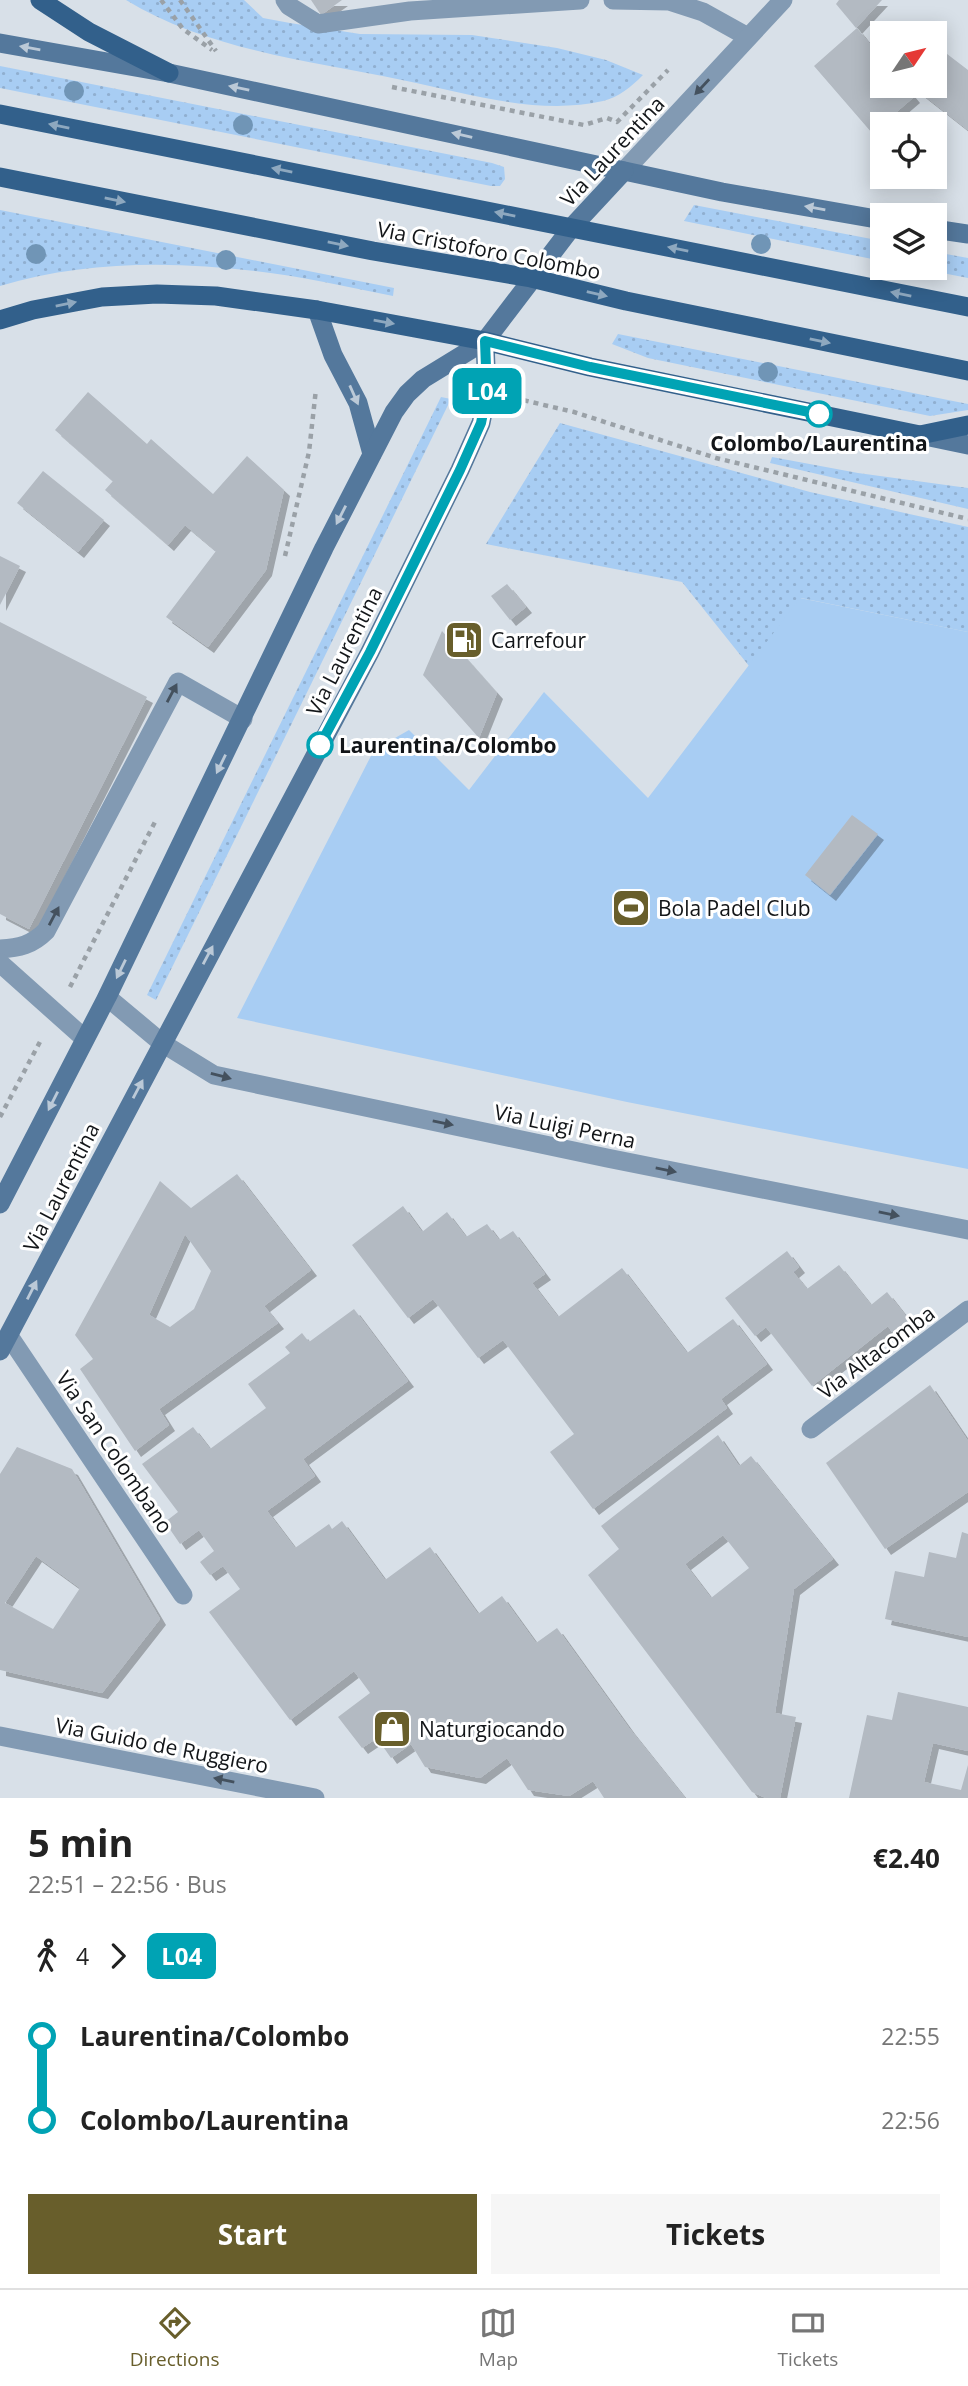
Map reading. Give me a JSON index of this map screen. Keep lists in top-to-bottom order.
{
  "streets": {
    "main road": ["Via Laurentina", "Via Cristoforo Colombo"],
    "street": [
      "Via Luigi Perna",
      "Via Altacomba",
      "Via San Colombano",
      "Via Guido de Ruggiero"
    ]
  },
  "crossings": [
    ["Via Laurentina", "Via Cristoforo Colombo"],
    ["Via Laurentina", "Via Luigi Perna"],
    ["Via Laurentina", "Via San Colombano"]
  ],
  "one_way": ["Via Luigi Perna", "Via Guido de Ruggiero"],
  "places": {
    "other": ["Colombo/Laurentina", "Laurentina/Colombo"],
    "fuel station": ["Carrefour"],
    "sports": ["Bola Padel Club"],
    "shop": ["Naturgiocando"]
  },
  "lines": ["bus line L04"],
  "north": "top right",
  "page": {
    "on_map": "L04",
    "heading": ["5 min", "22:51 – 22:56 · Bus", "€2.40"],
    "legs": ["4", "L04"],
    "list": [
      {
        "name": "Laurentina/Colombo",
        "value": "22:55"
      },
      {
        "name": "Colombo/Laurentina",
        "value": "22:56"
      }
    ],
    "buttons": ["Start", "Tickets"],
    "tabs": ["Directions", "Map", "Tickets"]
  }
}
